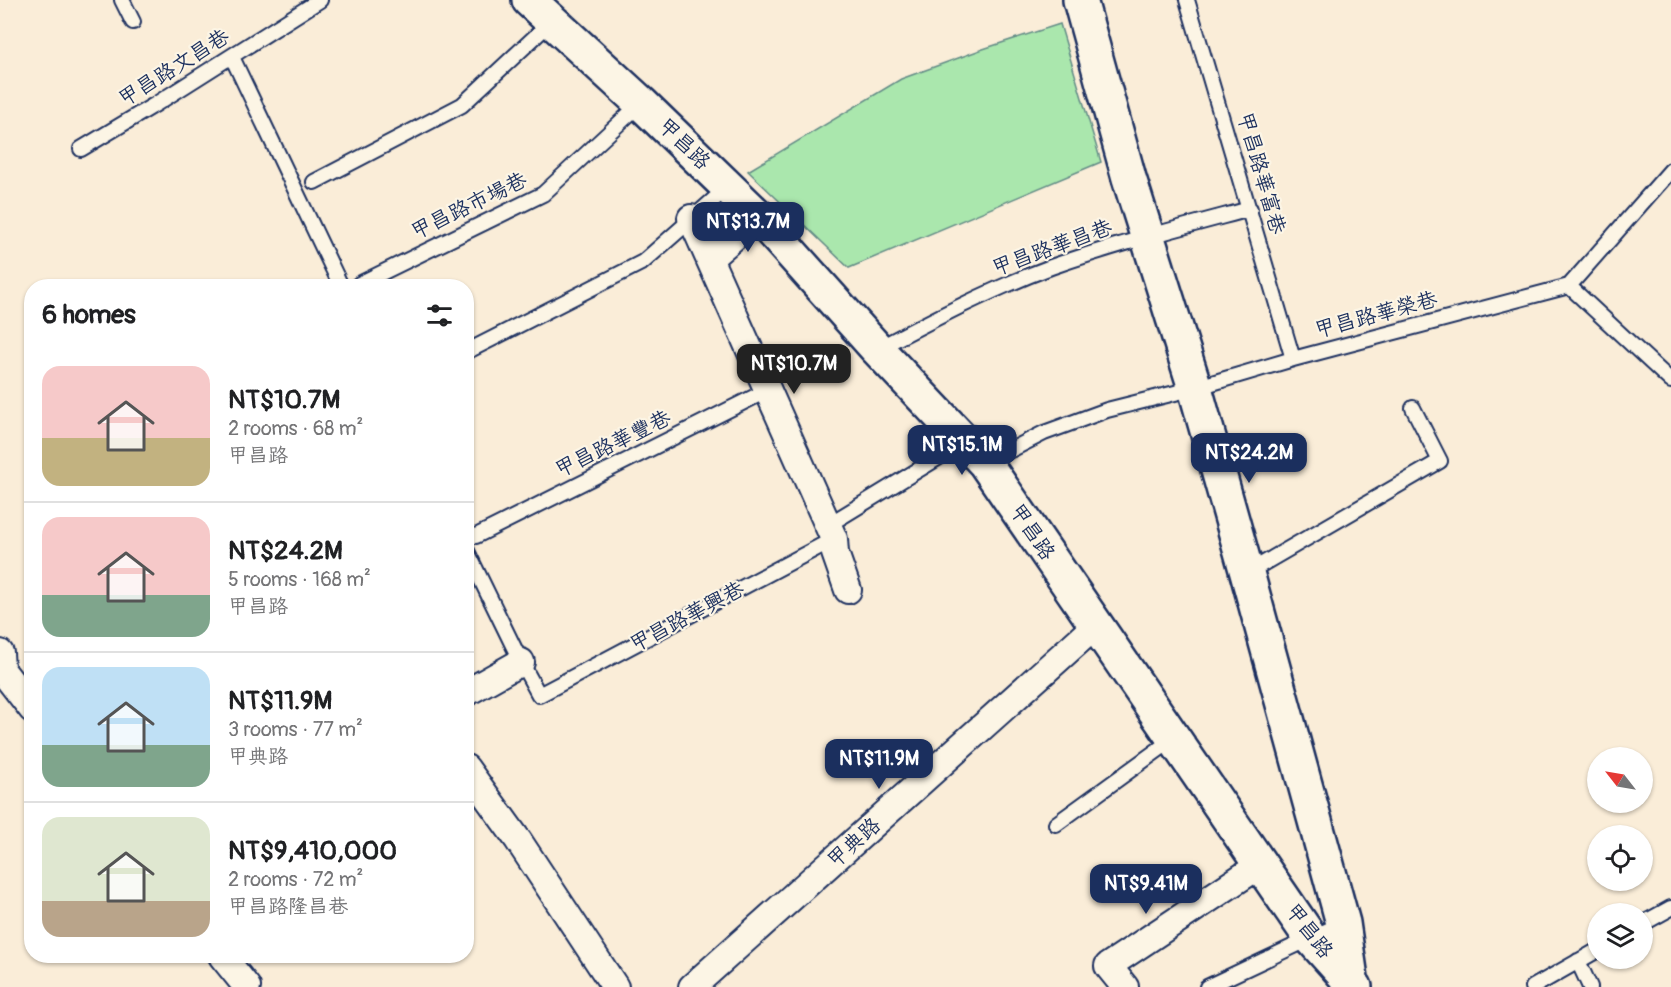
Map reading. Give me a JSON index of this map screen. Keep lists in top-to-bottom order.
{
  "streets": {
    "street": ["甲昌路", "甲典路"],
    "lane": [
      "甲昌路文昌巷",
      "甲昌路華富巷",
      "甲昌路市場巷",
      "甲昌路華昌巷",
      "甲昌路華榮巷",
      "甲昌路華豐巷",
      "甲昌路華興巷"
    ]
  },
  "crossings": [
    ["甲昌路", "甲昌路市場巷"],
    ["甲昌路", "甲昌路華昌巷"],
    ["甲昌路", "甲昌路華榮巷"],
    ["甲昌路", "甲昌路華興巷"],
    ["甲昌路", "甲典路"],
    ["甲昌路華富巷", "甲昌路華昌巷"],
    ["甲昌路華富巷", "甲昌路華榮巷"],
    ["甲昌路華榮巷", "甲昌路華興巷"]
  ],
  "north": "top left",
  "page": {
    "price": [
      "NT$13.7M",
      "NT$10.7M",
      "NT$15.1M",
      "NT$24.2M",
      "NT$11.9M",
      "NT$9.41M"
    ],
    "heading": "6 homes",
    "list": [
      {
        "name": "NT$10.7M",
        "note": "2 rooms · 68 m² · 甲昌路"
      },
      {
        "name": "NT$24.2M",
        "note": "5 rooms · 168 m² · 甲昌路"
      },
      {
        "name": "NT$11.9M",
        "note": "3 rooms · 77 m² · 甲典路"
      },
      {
        "name": "NT$9,410,000",
        "note": "2 rooms · 72 m² · 甲昌路隆昌巷"
      }
    ]
  }
}
